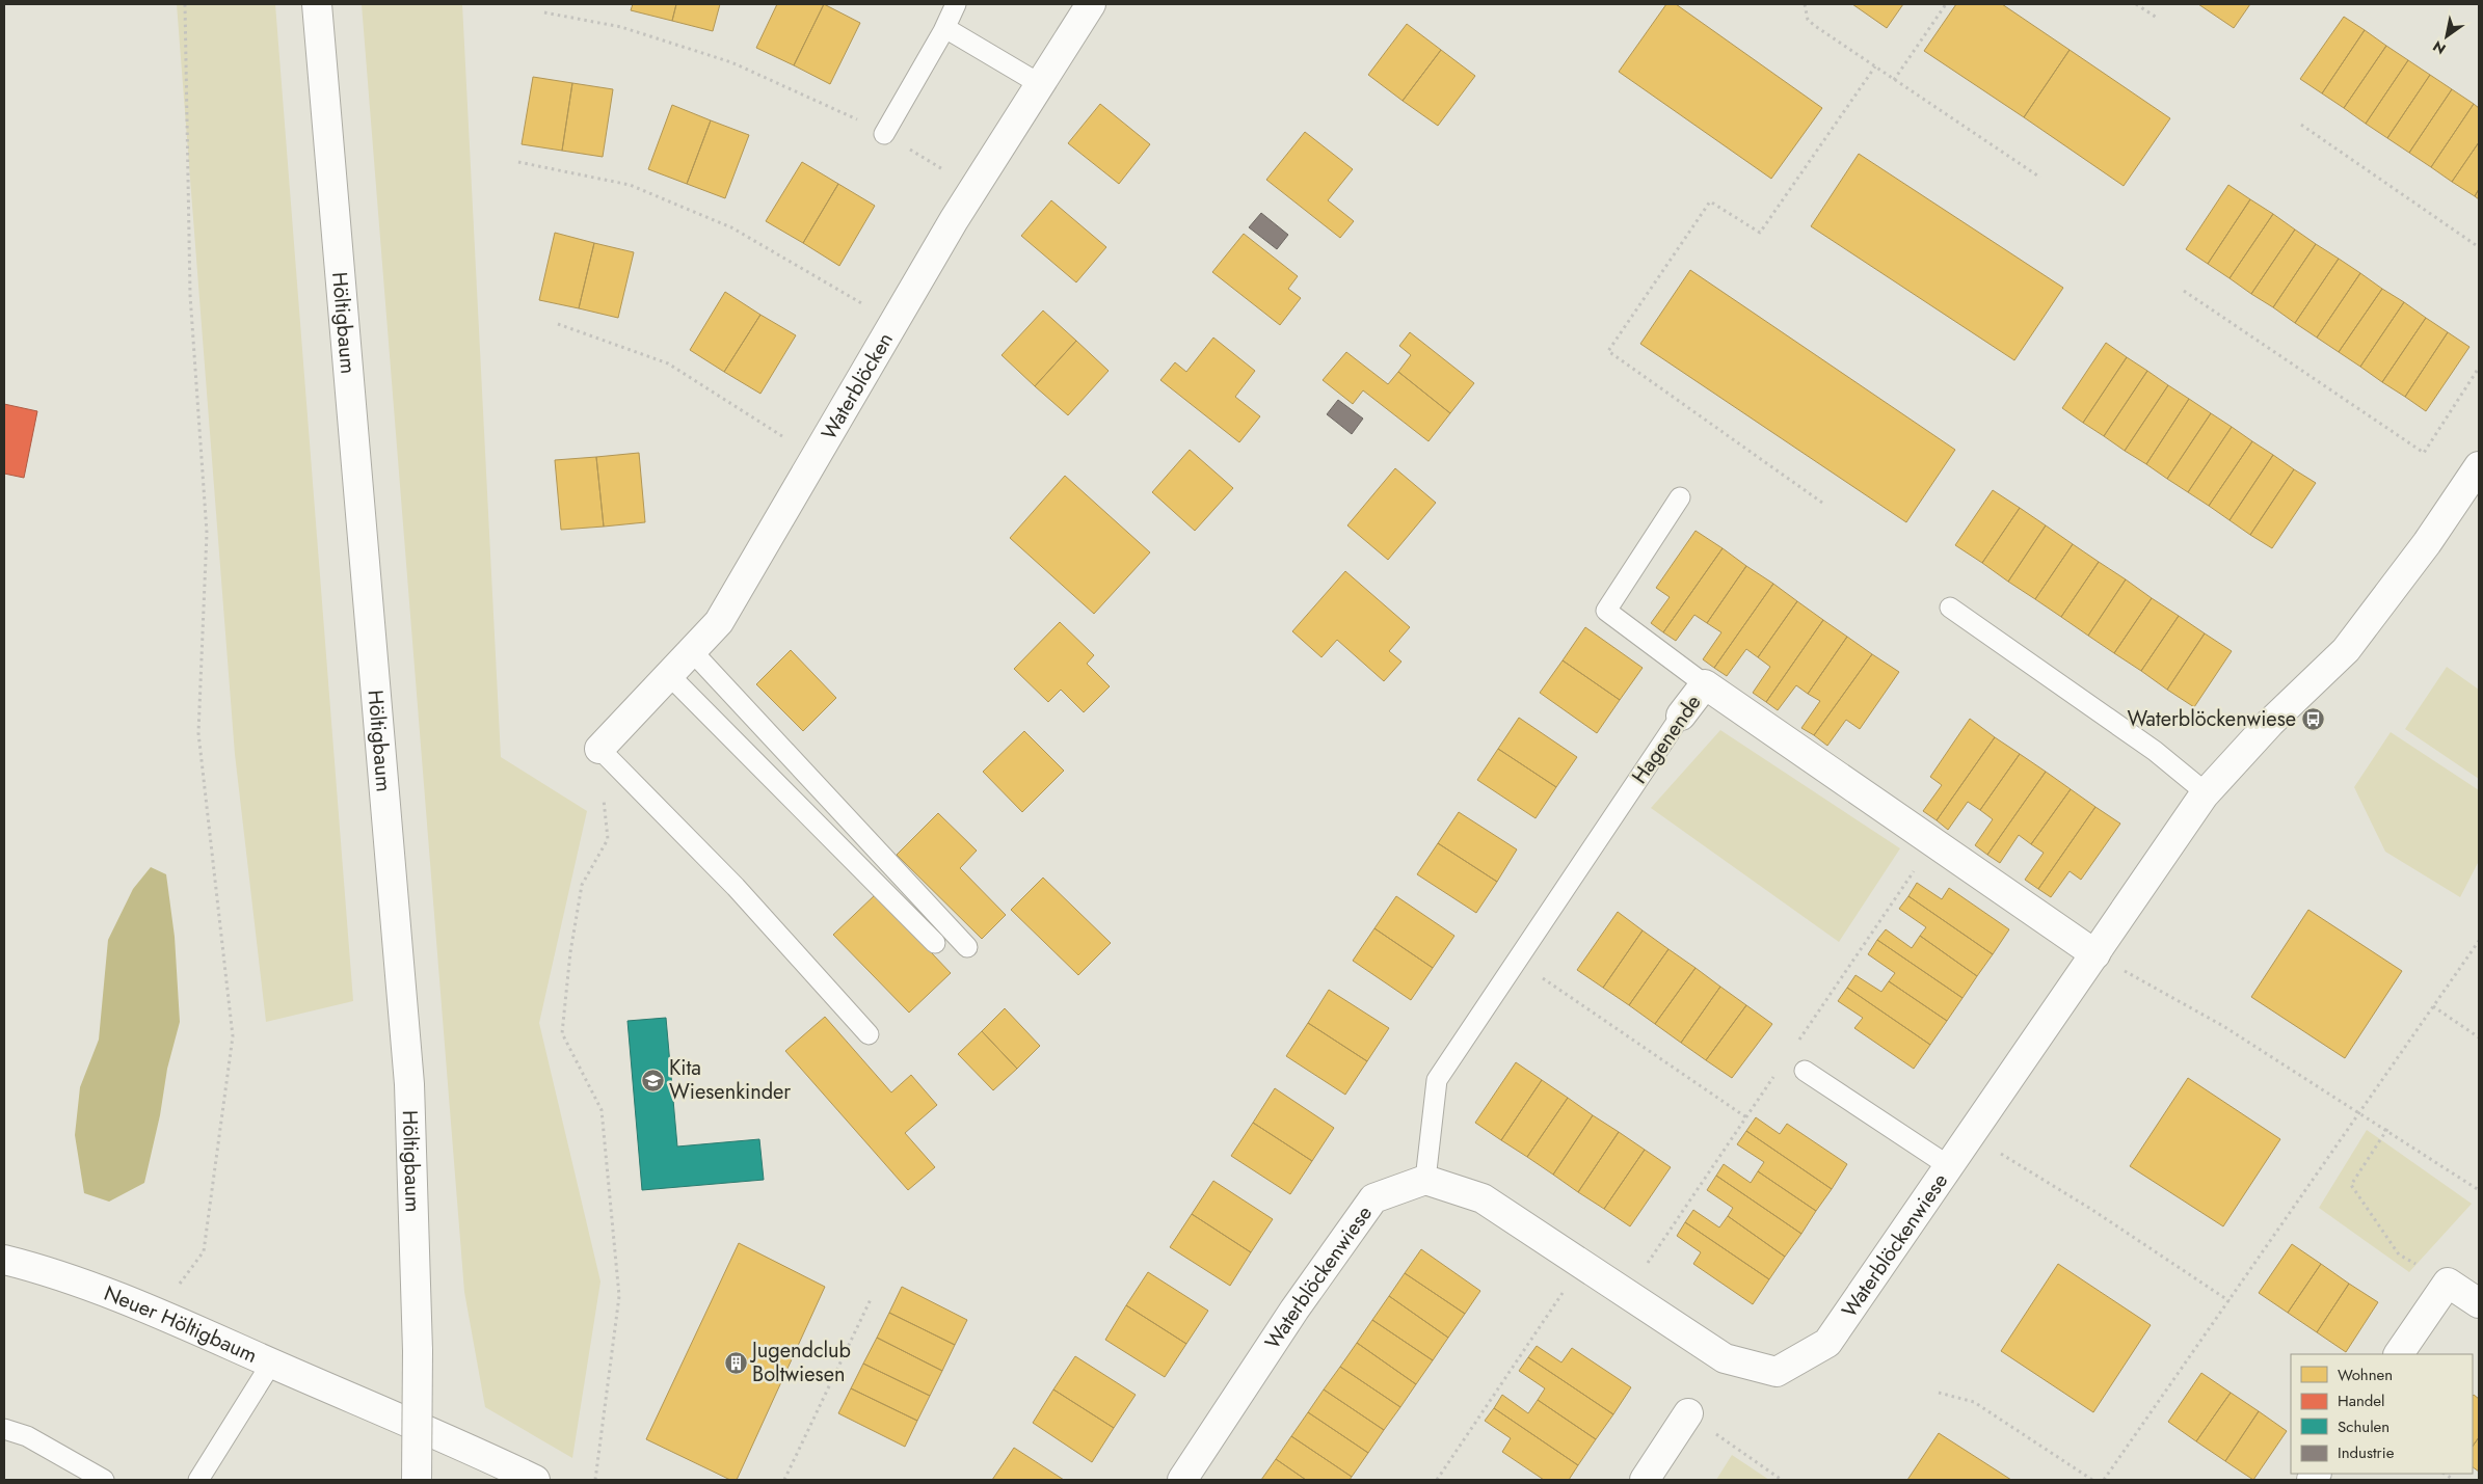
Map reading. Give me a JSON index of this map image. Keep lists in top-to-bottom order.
{
  "streets": {
    "street": [
      "Höltigbaum",
      "Waterblöcken",
      "Hagenende",
      "Waterblöckenwiese",
      "Neuer Höltigbaum"
    ]
  },
  "crossings": [
    ["Hagenende", "Waterblöckenwiese"]
  ],
  "places": {
    "bus stop": ["Waterblöckenwiese"],
    "school or university": ["Kita Wiesenkinder"],
    "building": ["Jugendclub Boltwiesen"]
  },
  "legend": [
    "Wohnen",
    "Handel",
    "Schulen",
    "Industrie"
  ],
  "north": "bottom left"
}
